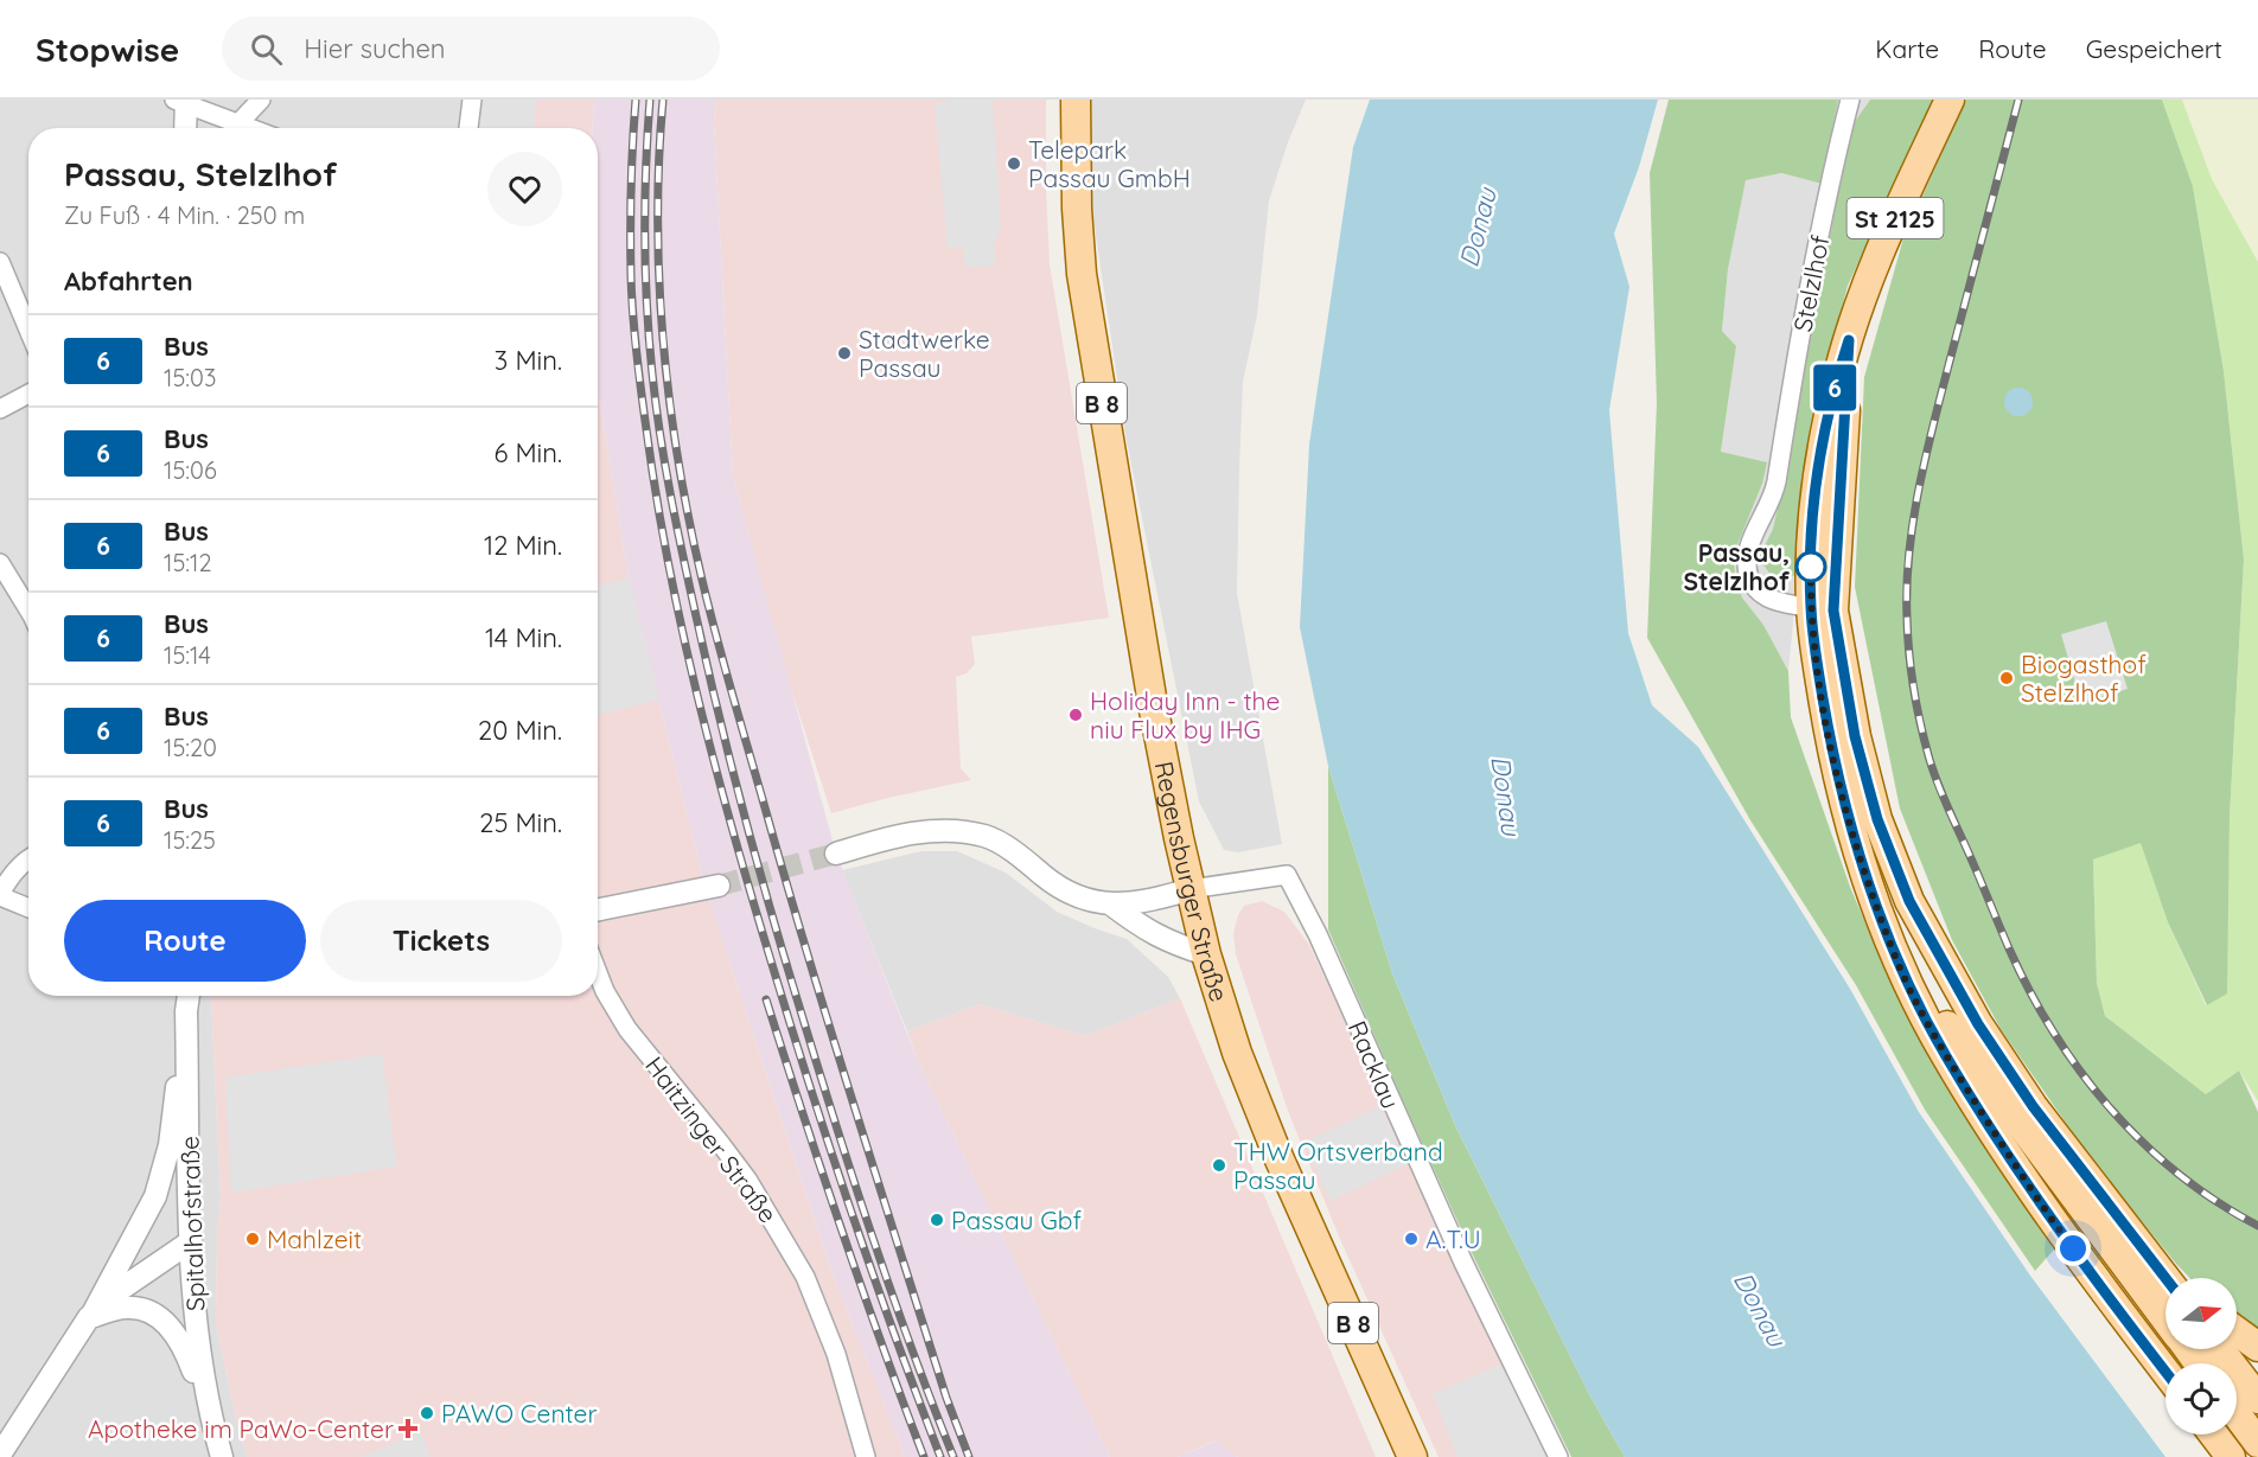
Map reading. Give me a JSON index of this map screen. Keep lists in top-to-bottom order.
{
  "streets": {
    "main road": ["St 2125", "B 8", "Regensburger Straße"],
    "street": [
      "Stelzlhof",
      "Racklau",
      "Haitzinger Straße",
      "Spitalhofstraße"
    ]
  },
  "crossings": [
    ["St 2125", "Stelzlhof"],
    ["Regensburger Straße", "Racklau"]
  ],
  "water": ["Donau"],
  "places": {
    "other": [
      "Telepark Passau GmbH",
      "Stadtwerke Passau",
      "Passau, Stelzlhof",
      "Biogasthof Stelzlhof",
      "Holiday Inn - the niu Flux by IHG",
      "THW Ortsverband Passau",
      "Passau Gbf",
      "Mahlzeit",
      "A.T.U",
      "PAWO Center"
    ],
    "health": ["Apotheke im PaWo-Center"]
  },
  "lines": ["bus line 6"],
  "north": "right",
  "page": {
    "header": "Stopwise",
    "search": "Hier suchen",
    "nav": ["Karte", "Route", "Gespeichert"],
    "on_map": "6",
    "heading": [
      ["Passau, Stelzlhof", "Zu Fuß · 4 Min. · 250 m"],
      "Abfahrten"
    ],
    "list": [
      {
        "mark": "6",
        "name": "Bus",
        "note": "15:03",
        "value": "3 Min."
      },
      {
        "mark": "6",
        "name": "Bus",
        "note": "15:06",
        "value": "6 Min."
      },
      {
        "mark": "6",
        "name": "Bus",
        "note": "15:12",
        "value": "12 Min."
      },
      {
        "mark": "6",
        "name": "Bus",
        "note": "15:14",
        "value": "14 Min."
      },
      {
        "mark": "6",
        "name": "Bus",
        "note": "15:20",
        "value": "20 Min."
      },
      {
        "mark": "6",
        "name": "Bus",
        "note": "15:25",
        "value": "25 Min."
      }
    ],
    "buttons": ["Route", "Tickets"]
  }
}
